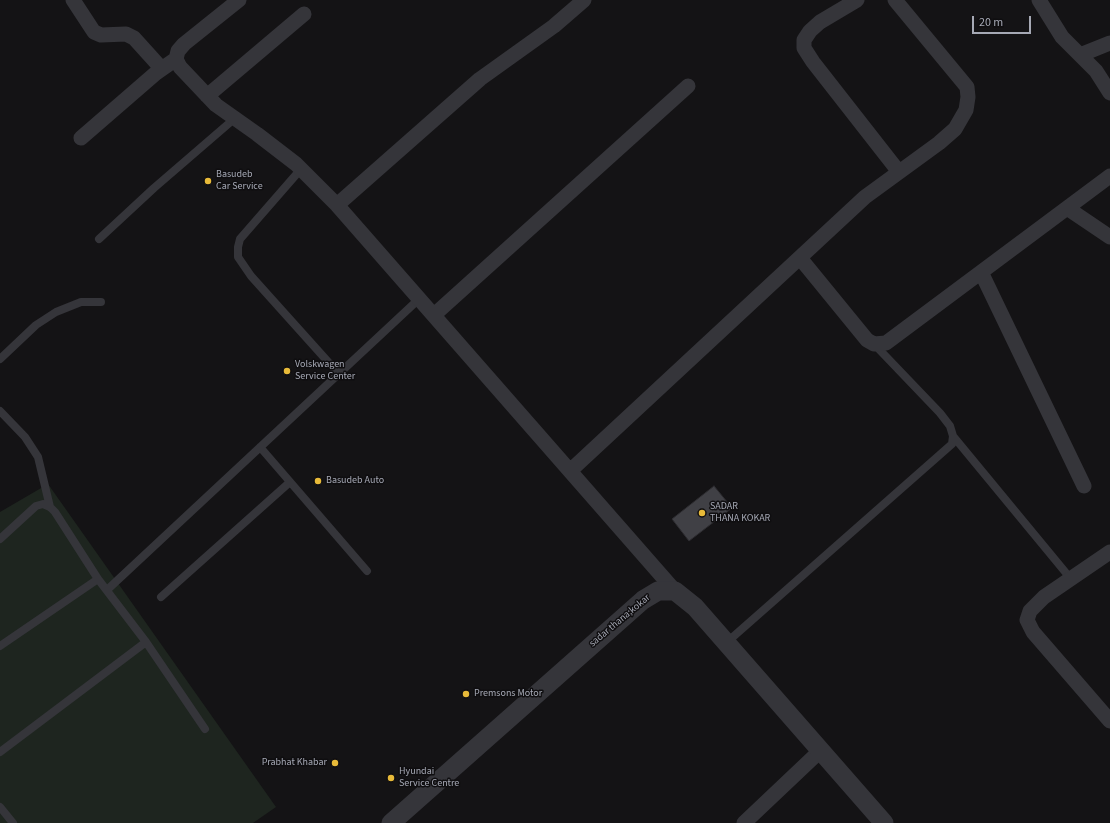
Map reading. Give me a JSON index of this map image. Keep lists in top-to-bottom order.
{
  "streets": {
    "street": ["sadar thana;kokar"]
  },
  "places": [
    "Basudeb Car Service",
    "Volskwagen Service Center",
    "Basudeb Auto",
    "SADAR THANA KOKAR",
    "Premsons Motor",
    "Prabhat Khabar",
    "Hyundai Service Centre"
  ],
  "scale_bar": "20 m"
}
